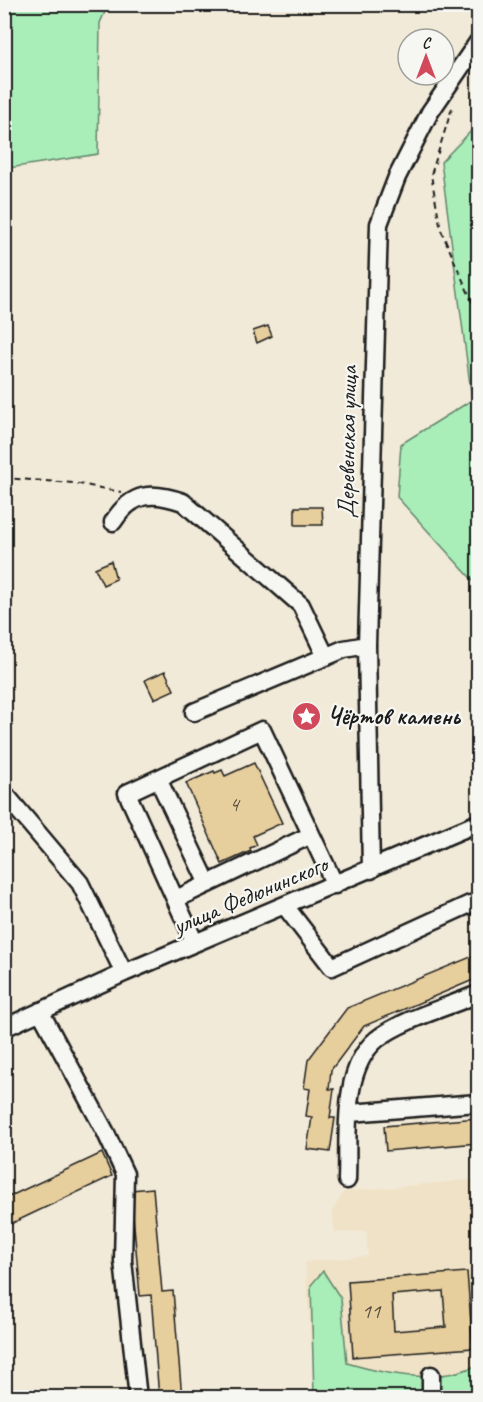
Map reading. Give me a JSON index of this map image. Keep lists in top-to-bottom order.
{
  "streets": {
    "street": ["Деревенская улица", "улица Федюнинского"]
  },
  "crossings": [
    ["Деревенская улица", "улица Федюнинского"]
  ],
  "places": {
    "place": ["Чёртов камень"]
  },
  "house_numbers": ["4", "11"],
  "north": "top"
}
